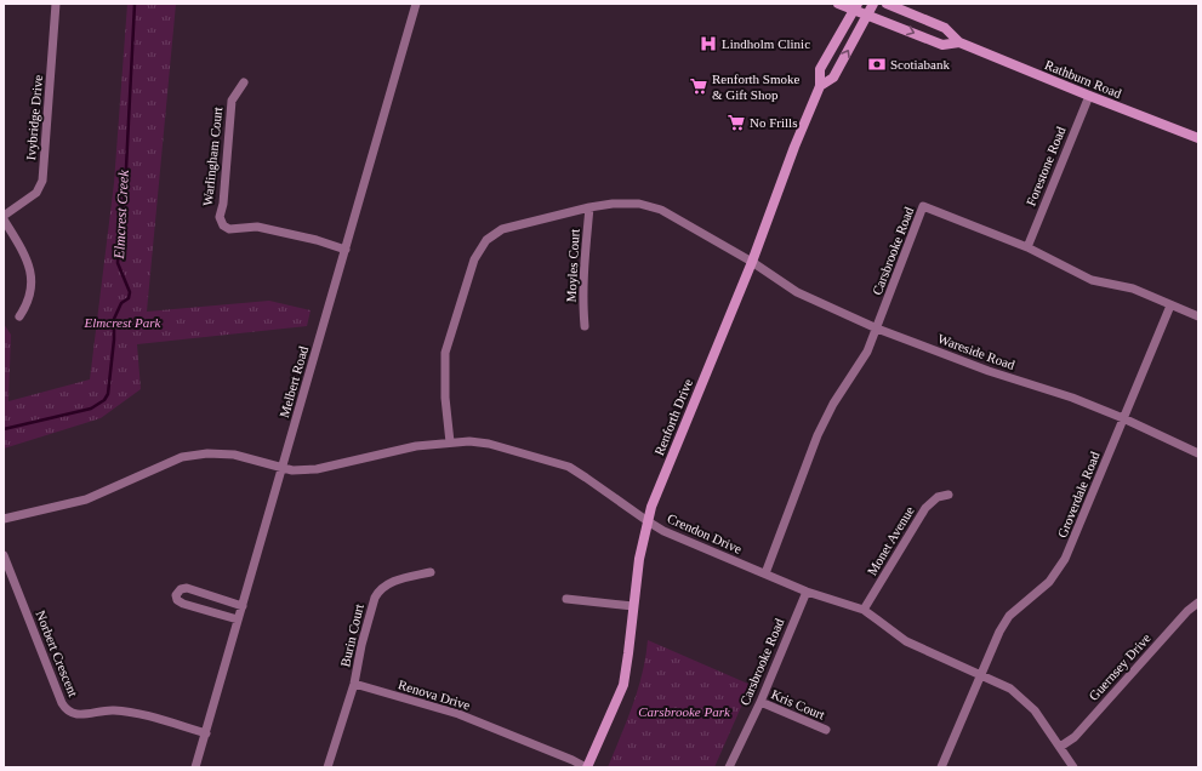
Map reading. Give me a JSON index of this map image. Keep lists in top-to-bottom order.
{
  "streets": {
    "street": [
      "Rathburn Road",
      "Ivybridge Drive",
      "Warlingham Court",
      "Forestone Road",
      "Carsbrooke Road",
      "Moyles Court",
      "Wareside Road",
      "Melbert Road",
      "Renforth Drive",
      "Groverdale Road",
      "Crendon Drive",
      "Monet Avenue",
      "Burin Court",
      "Norbert Crescent",
      "Guernsey Drive",
      "Renova Drive",
      "Kris Court"
    ]
  },
  "crossings": [
    ["Rathburn Road", "Forestone Road"],
    ["Rathburn Road", "Renforth Drive"],
    ["Warlingham Court", "Melbert Road"],
    ["Forestone Road", "Carsbrooke Road"],
    ["Carsbrooke Road", "Wareside Road"],
    ["Carsbrooke Road", "Groverdale Road"],
    ["Carsbrooke Road", "Crendon Drive"],
    ["Carsbrooke Road", "Kris Court"],
    ["Moyles Court", "Wareside Road"],
    ["Wareside Road", "Renforth Drive"],
    ["Wareside Road", "Groverdale Road"],
    ["Wareside Road", "Crendon Drive"],
    ["Melbert Road", "Crendon Drive"],
    ["Melbert Road", "Norbert Crescent"],
    ["Renforth Drive", "Crendon Drive"],
    ["Renforth Drive", "Renova Drive"],
    ["Groverdale Road", "Crendon Drive"],
    ["Crendon Drive", "Monet Avenue"],
    ["Crendon Drive", "Guernsey Drive"],
    ["Burin Court", "Renova Drive"]
  ],
  "water": ["Elmcrest Creek"],
  "parks": ["Elmcrest Park", "Carsbrooke Park"],
  "places": {
    "hospital": ["Lindholm Clinic"],
    "bank": ["Scotiabank"],
    "supermarket": ["Renforth Smoke & Gift Shop", "No Frills"]
  }
}
